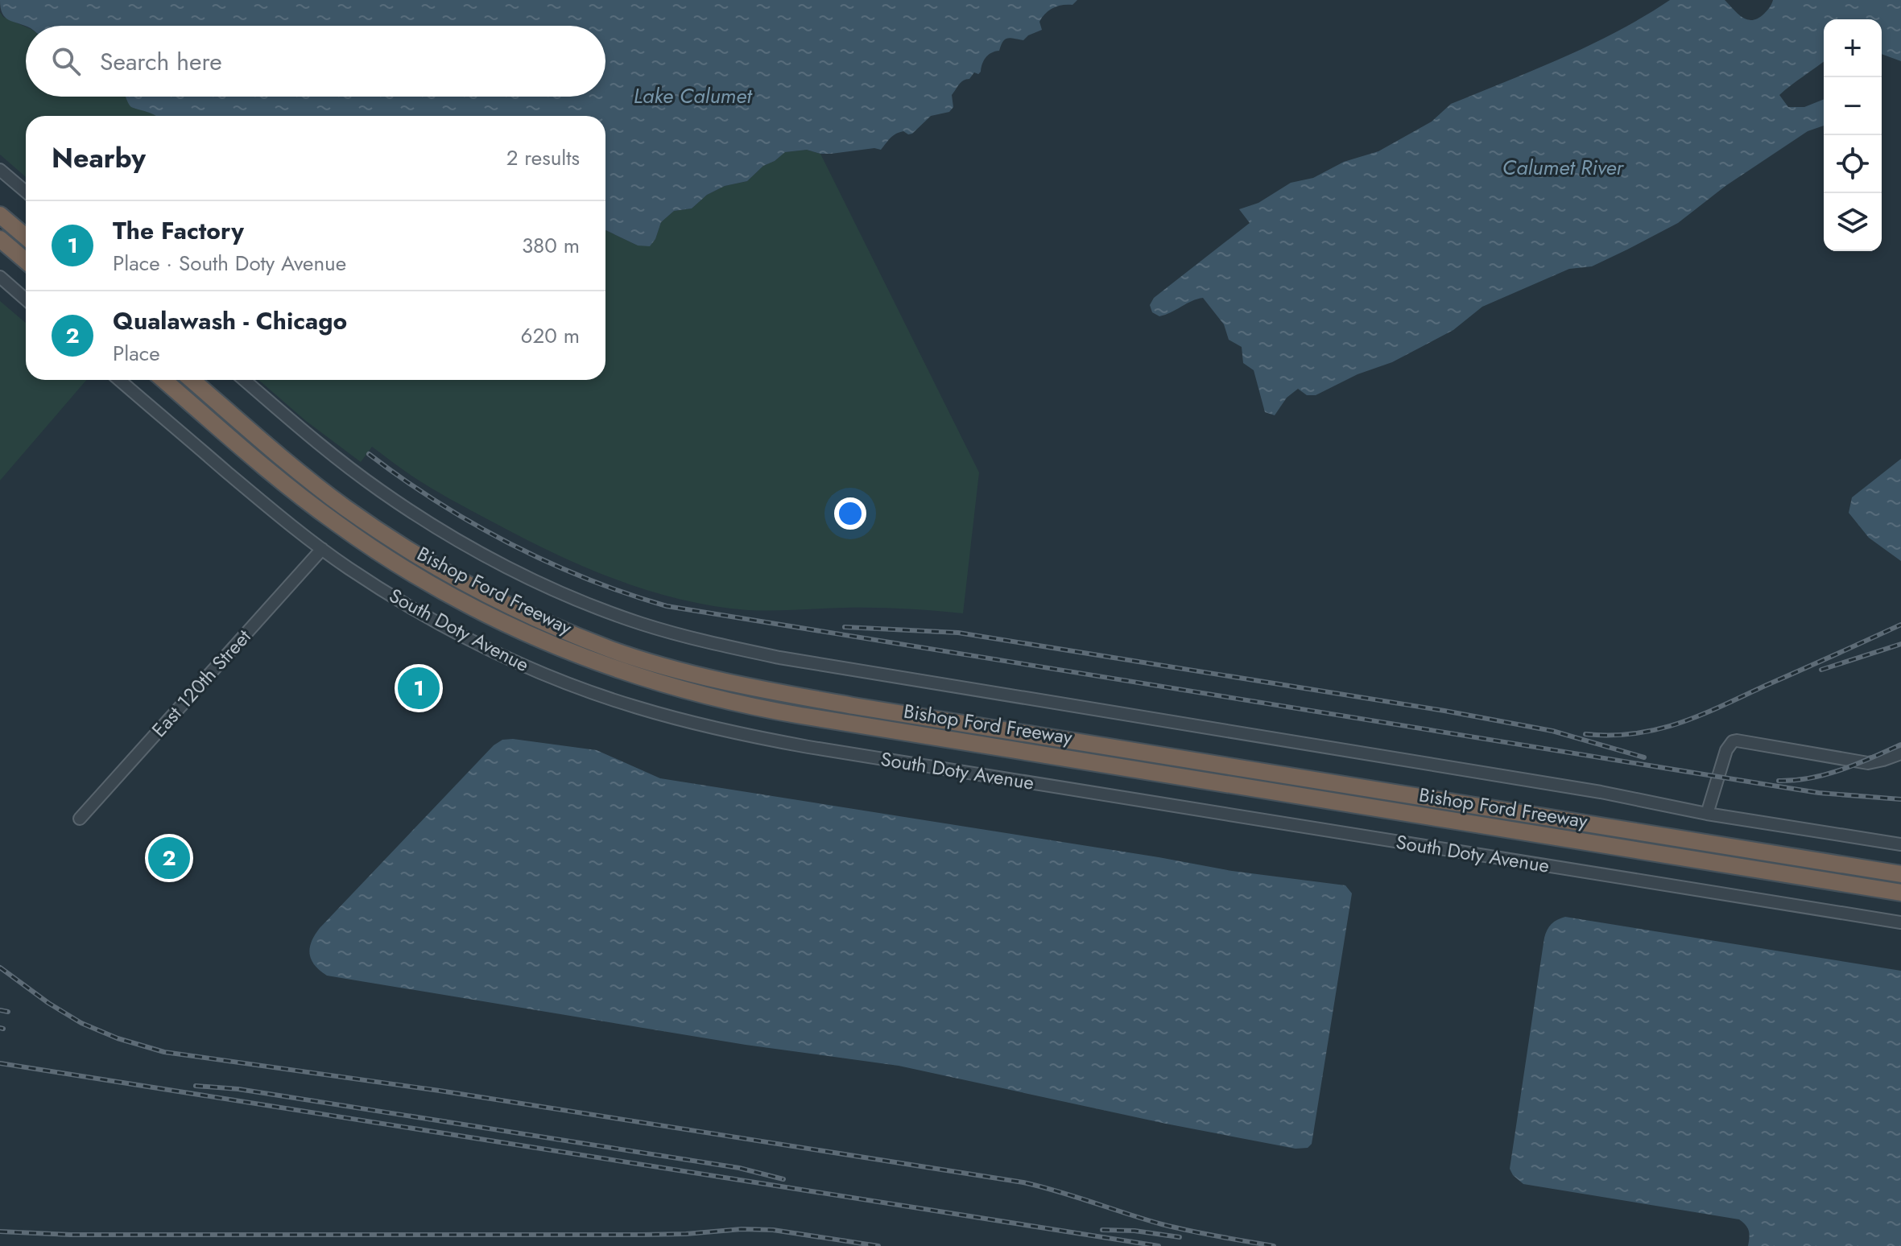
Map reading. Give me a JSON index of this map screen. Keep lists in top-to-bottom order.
{
  "streets": {
    "highway": ["Bishop Ford Freeway"],
    "street": ["South Doty Avenue", "East 120th Street"]
  },
  "crossings": [
    ["South Doty Avenue", "East 120th Street"]
  ],
  "water": ["Lake Calumet", "Calumet River"],
  "page": {
    "map_buttons": ["+", "−"],
    "search": "Search here",
    "heading": ["Nearby", "2 results"],
    "list": [
      {
        "mark": "1",
        "name": "The Factory",
        "note": "Place · South Doty Avenue",
        "value": "380 m"
      },
      {
        "mark": "2",
        "name": "Qualawash - Chicago",
        "note": "Place",
        "value": "620 m"
      }
    ],
    "pins": ["1", "2"]
  }
}
